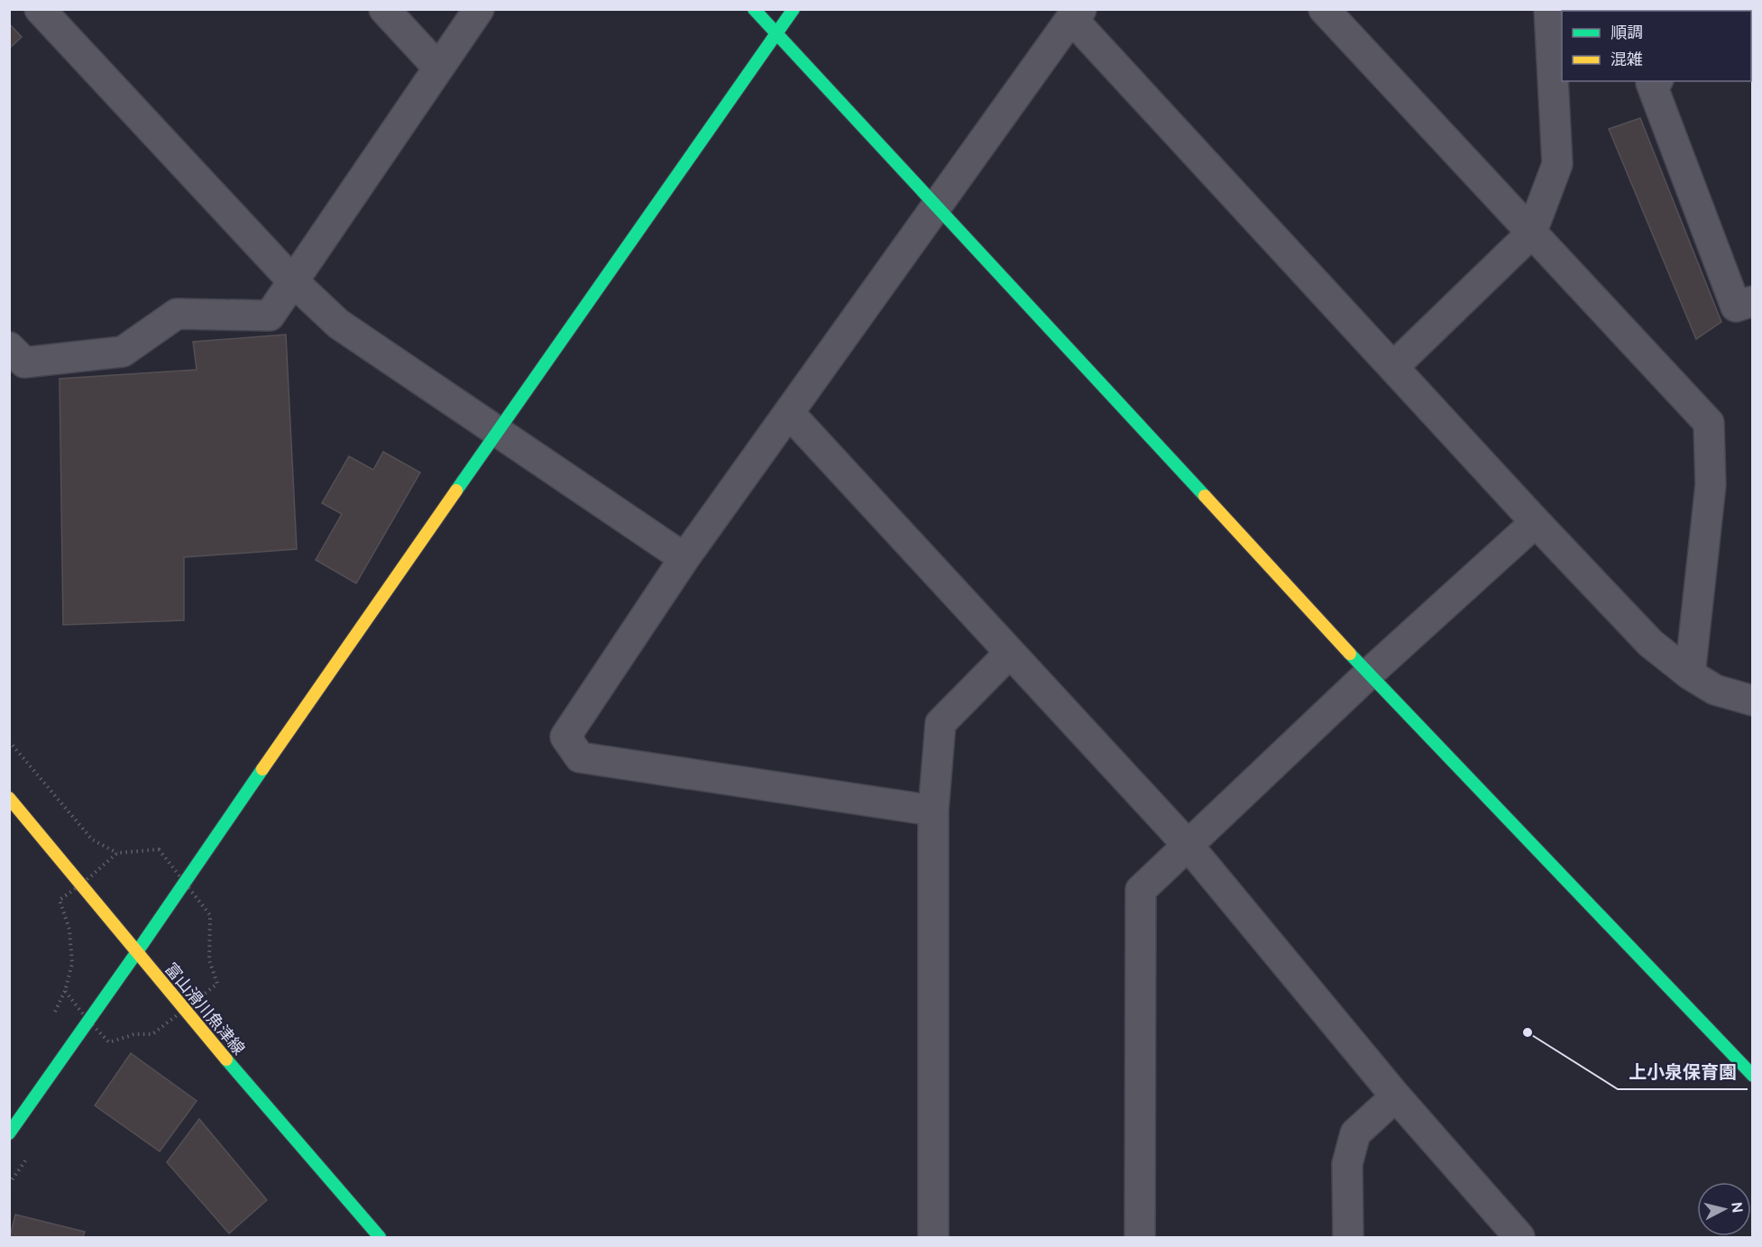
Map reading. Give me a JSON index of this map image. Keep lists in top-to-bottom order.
{
  "streets": {
    "street": ["富山滑川魚津線"]
  },
  "places": ["上小泉保育園"],
  "legend": ["順調", "混雑"],
  "north": "right"
}
